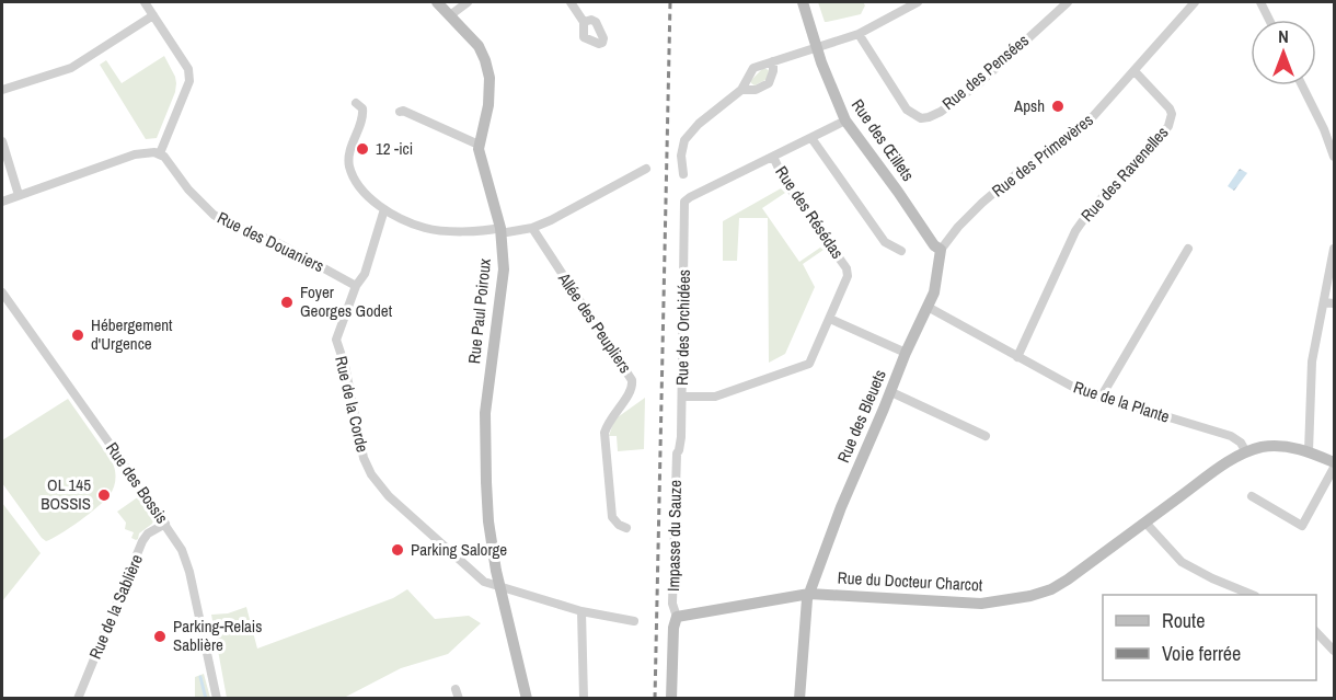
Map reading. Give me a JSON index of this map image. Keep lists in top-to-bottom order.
{
  "streets": {
    "street": [
      "Rue des Pensées",
      "Rue des Œillets",
      "Rue des Primevères",
      "Rue des Ravenelles",
      "Rue des Résédas",
      "Rue des Douaniers",
      "Rue Paul Poiroux",
      "Allée des Peupliers",
      "Rue des Orchidées",
      "Rue de la Plante",
      "Rue de la Corde",
      "Rue des Bleuets",
      "Rue des Bossis",
      "Impasse du Sauze",
      "Rue du Docteur Charcot",
      "Rue de la Sablière"
    ]
  },
  "crossings": [
    ["Rue des Œillets", "Rue des Primevères"],
    ["Rue des Œillets", "Rue des Bleuets"],
    ["Rue des Primevères", "Rue des Ravenelles"],
    ["Rue des Primevères", "Rue des Bleuets"],
    ["Rue des Ravenelles", "Rue de la Plante"],
    ["Rue des Résédas", "Rue des Orchidées"],
    ["Rue des Douaniers", "Rue de la Corde"],
    ["Rue Paul Poiroux", "Rue de la Corde"],
    ["Rue des Orchidées", "Impasse du Sauze"],
    ["Rue de la Plante", "Rue des Bleuets"],
    ["Rue de la Plante", "Rue du Docteur Charcot"],
    ["Rue des Bleuets", "Rue du Docteur Charcot"],
    ["Rue des Bossis", "Rue de la Sablière"],
    ["Impasse du Sauze", "Rue du Docteur Charcot"]
  ],
  "places": [
    "Apsh",
    "12 -ici",
    "Foyer Georges Godet",
    "Hébergement d'Urgence",
    "OL 145 BOSSIS",
    "Parking Salorge",
    "Parking-Relais Sablière"
  ],
  "legend": ["Route", "Voie ferrée"],
  "north": "top"
}
